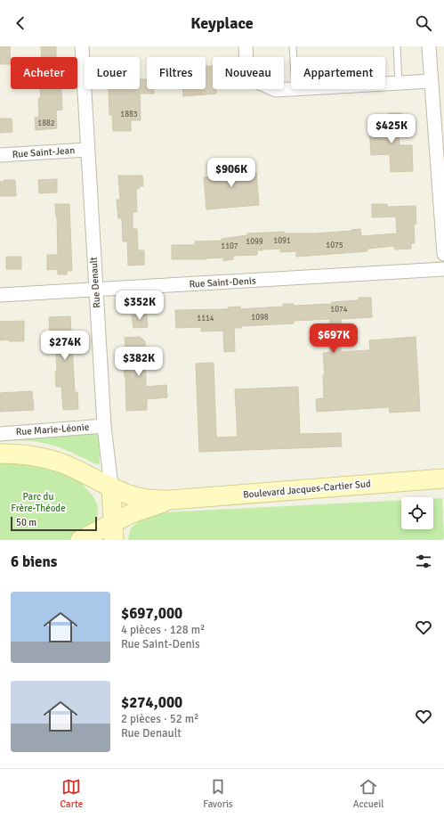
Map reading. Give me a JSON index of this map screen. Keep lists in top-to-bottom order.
{
  "streets": {
    "main road": ["Rue Denault", "Boulevard Jacques-Cartier Sud"],
    "street": ["Rue Saint-Jean", "Rue Saint-Denis", "Rue Marie-Léonie"]
  },
  "crossings": [
    ["Rue Saint-Jean", "Rue Denault"],
    ["Rue Denault", "Rue Saint-Denis"],
    ["Rue Denault", "Rue Marie-Léonie"],
    ["Rue Denault", "Boulevard Jacques-Cartier Sud"]
  ],
  "parks": ["Parc du Frère-Théode"],
  "house_numbers": [
    "1883",
    "1882",
    "1091",
    "1099",
    "1075",
    "1107",
    "1074",
    "1098",
    "1114"
  ],
  "scale_bar": "50 m",
  "page": {
    "header": "Keyplace",
    "chip": [
      "Acheter",
      "Louer",
      "Filtres",
      "Nouveau",
      "Appartement"
    ],
    "price": [
      "$425K",
      "$906K",
      "$352K",
      "$697K",
      "$274K",
      "$382K"
    ],
    "scale": "50 m",
    "heading": "6 biens",
    "list": [
      {
        "name": "$697,000",
        "note": "4 pièces · 128 m² · Rue Saint-Denis"
      },
      {
        "name": "$274,000",
        "note": "2 pièces · 52 m² · Rue Denault"
      }
    ],
    "tabs": ["Carte", "Favoris", "Accueil"]
  }
}
